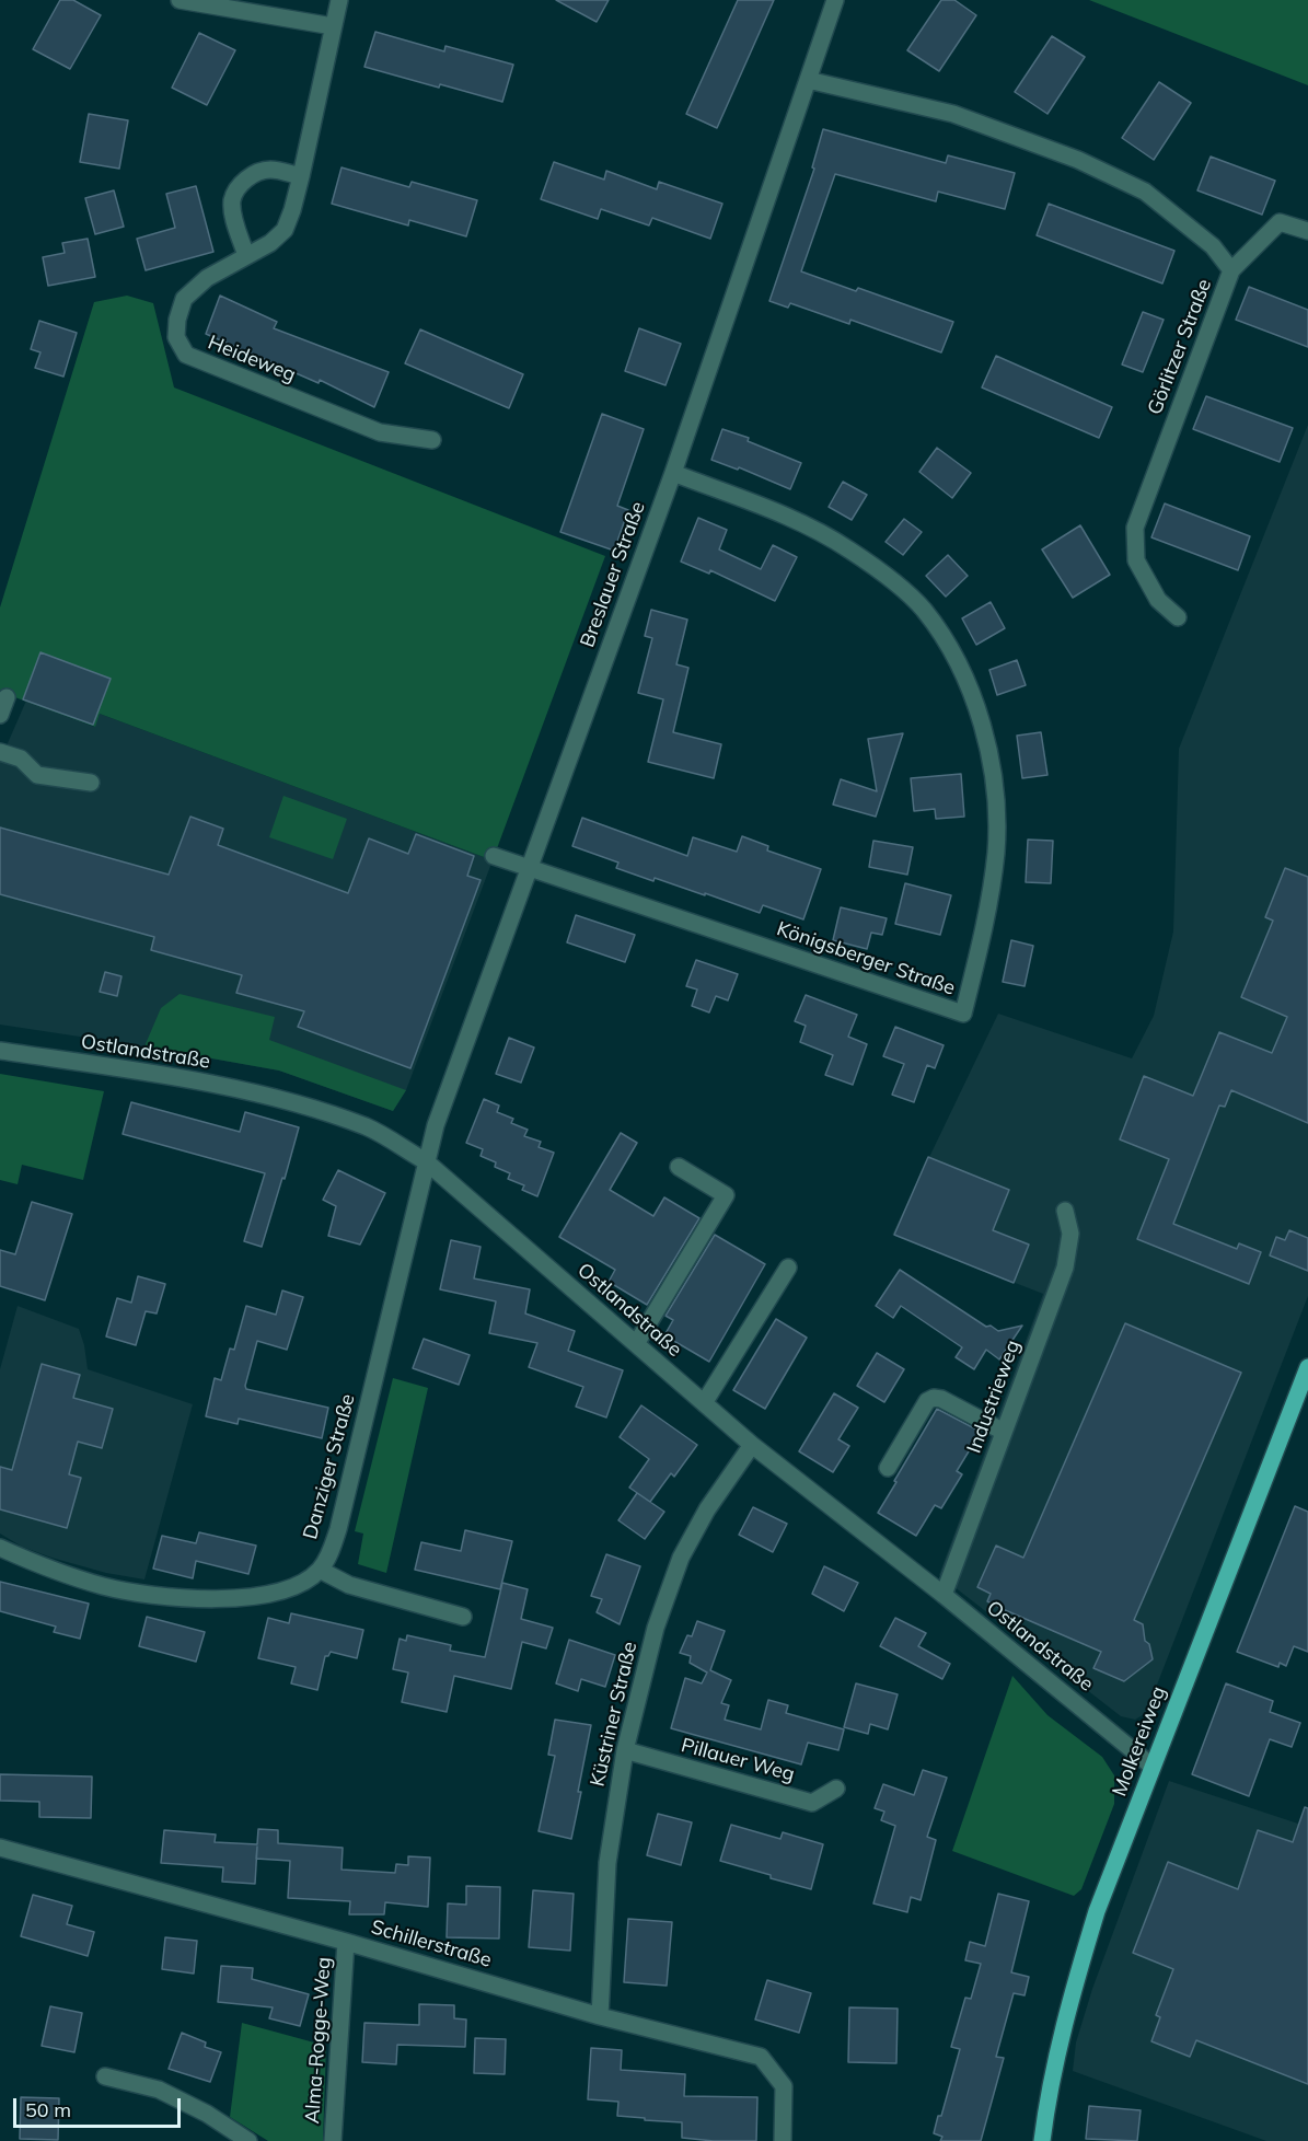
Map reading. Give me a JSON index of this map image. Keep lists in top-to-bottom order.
{
  "streets": {
    "main road": ["Molkereiweg"],
    "street": [
      "Görlitzer Straße",
      "Heideweg",
      "Breslauer Straße",
      "Königsberger Straße",
      "Ostlandstraße",
      "Industrieweg",
      "Danziger Straße",
      "Küstriner Straße",
      "Pillauer Weg",
      "Schillerstraße",
      "Alma-Rogge-Weg"
    ]
  },
  "crossings": [
    ["Görlitzer Straße", "Breslauer Straße"],
    ["Breslauer Straße", "Königsberger Straße"],
    ["Breslauer Straße", "Ostlandstraße"],
    ["Breslauer Straße", "Danziger Straße"],
    ["Ostlandstraße", "Industrieweg"],
    ["Ostlandstraße", "Danziger Straße"],
    ["Ostlandstraße", "Küstriner Straße"],
    ["Ostlandstraße", "Molkereiweg"],
    ["Küstriner Straße", "Pillauer Weg"],
    ["Küstriner Straße", "Schillerstraße"],
    ["Schillerstraße", "Alma-Rogge-Weg"]
  ],
  "scale_bar": "50 m"
}
